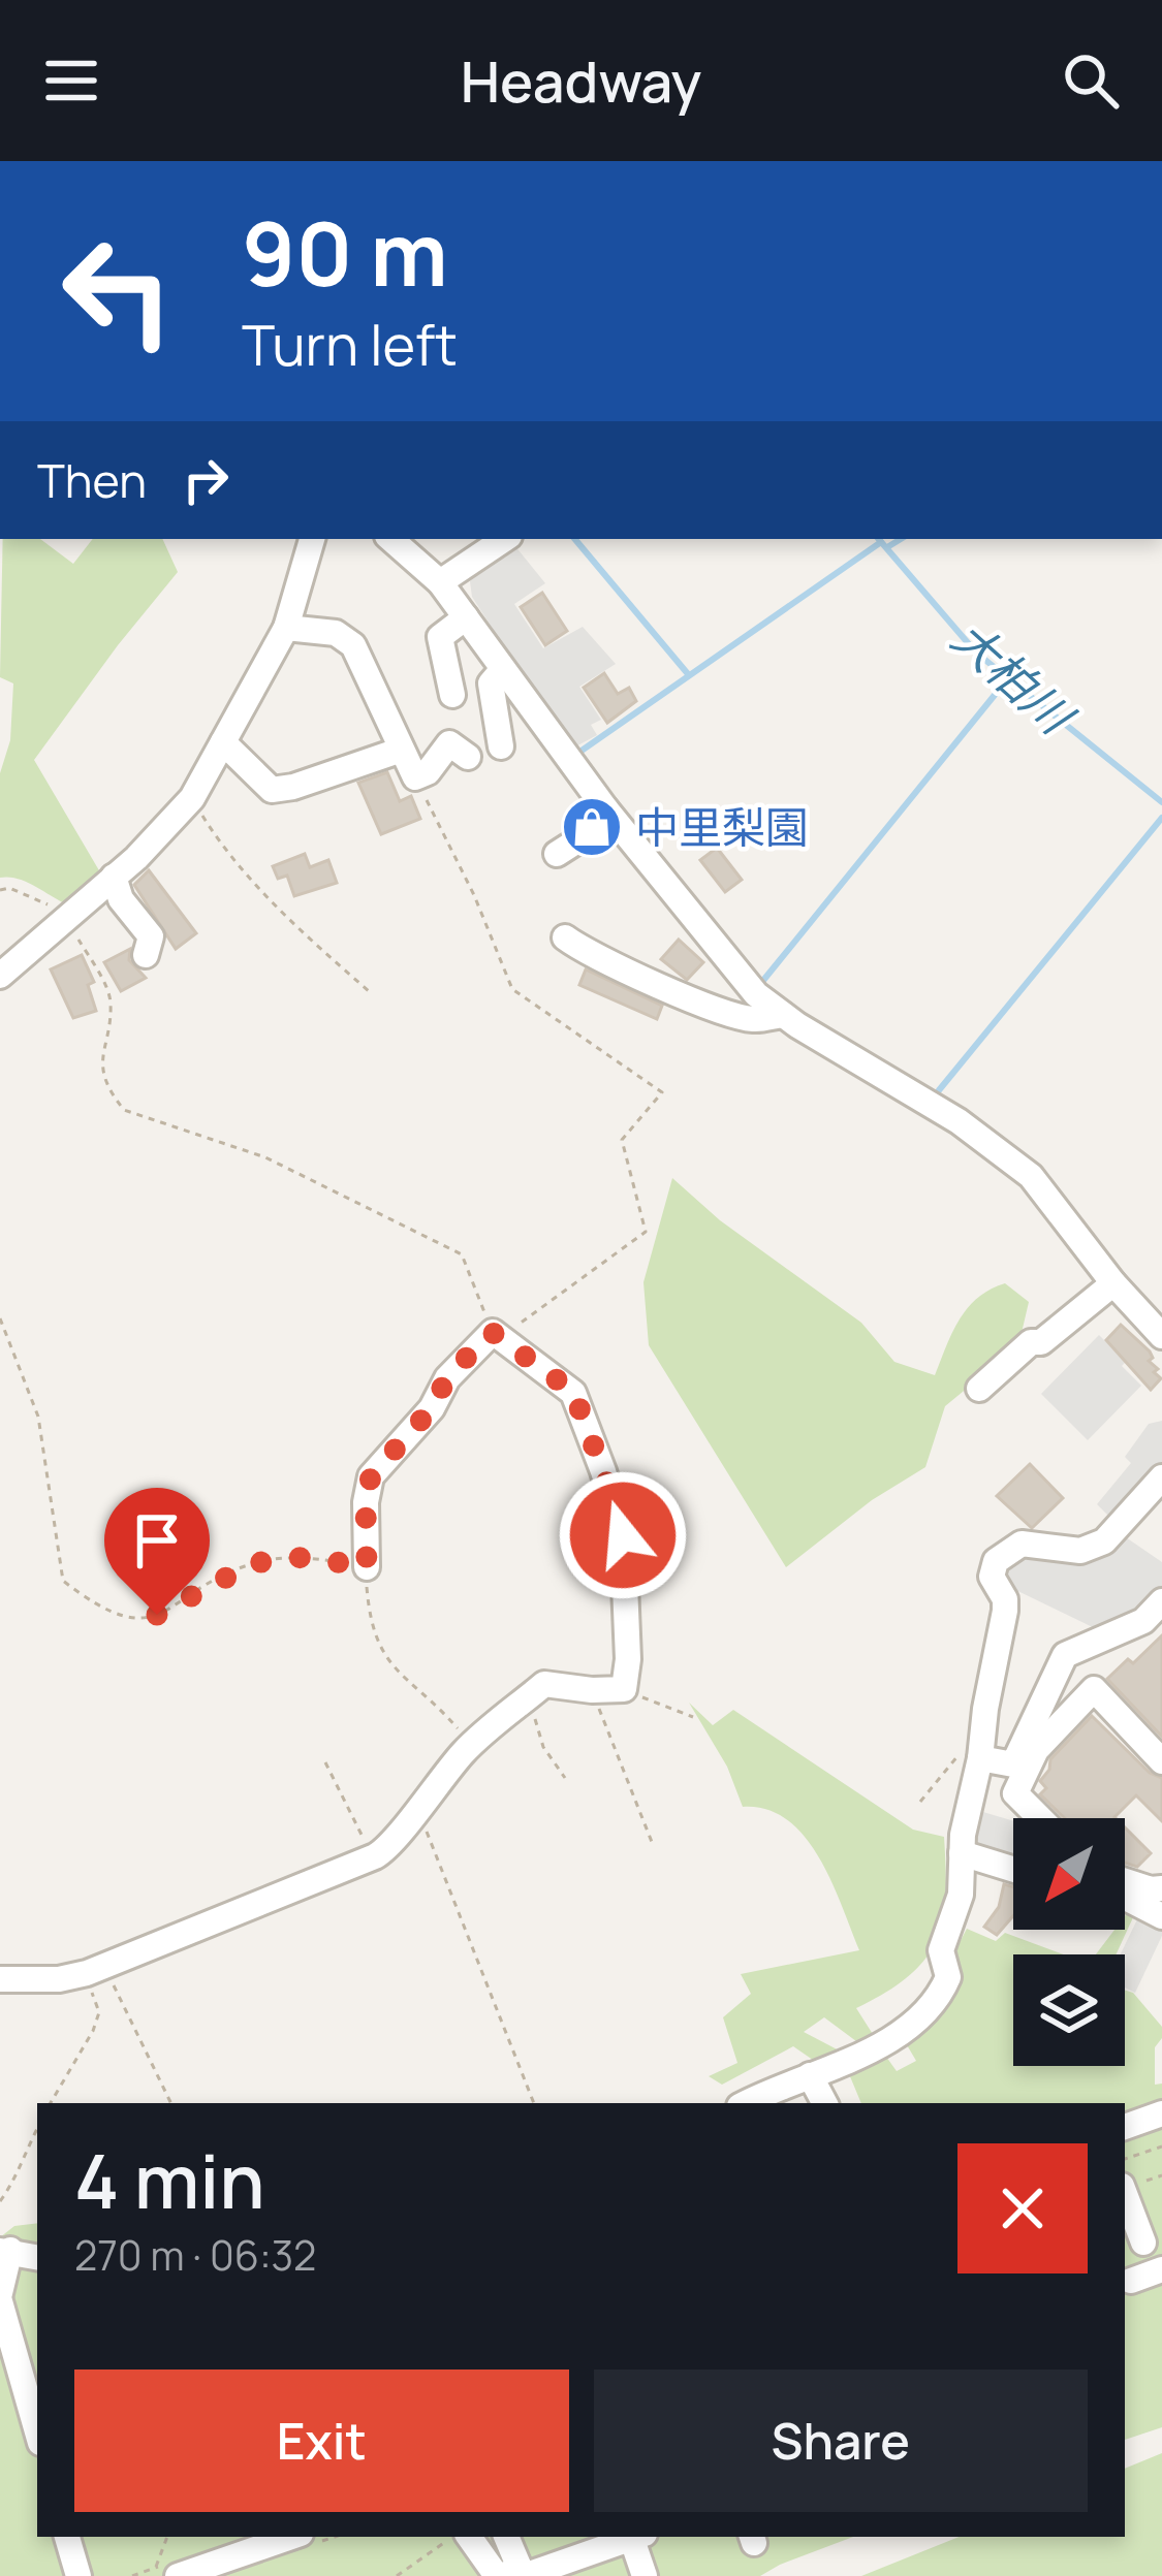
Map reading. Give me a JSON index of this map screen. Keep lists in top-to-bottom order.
{
  "water": ["大柏川"],
  "places": {
    "shop": ["中里梨園"]
  },
  "north": "bottom left",
  "page": {
    "header": "Headway",
    "turn": ["90 m", "Turn left"],
    "then": "Then",
    "heading": ["4 min", "270 m · 06:32"],
    "buttons": ["Exit", "Share"]
  }
}
